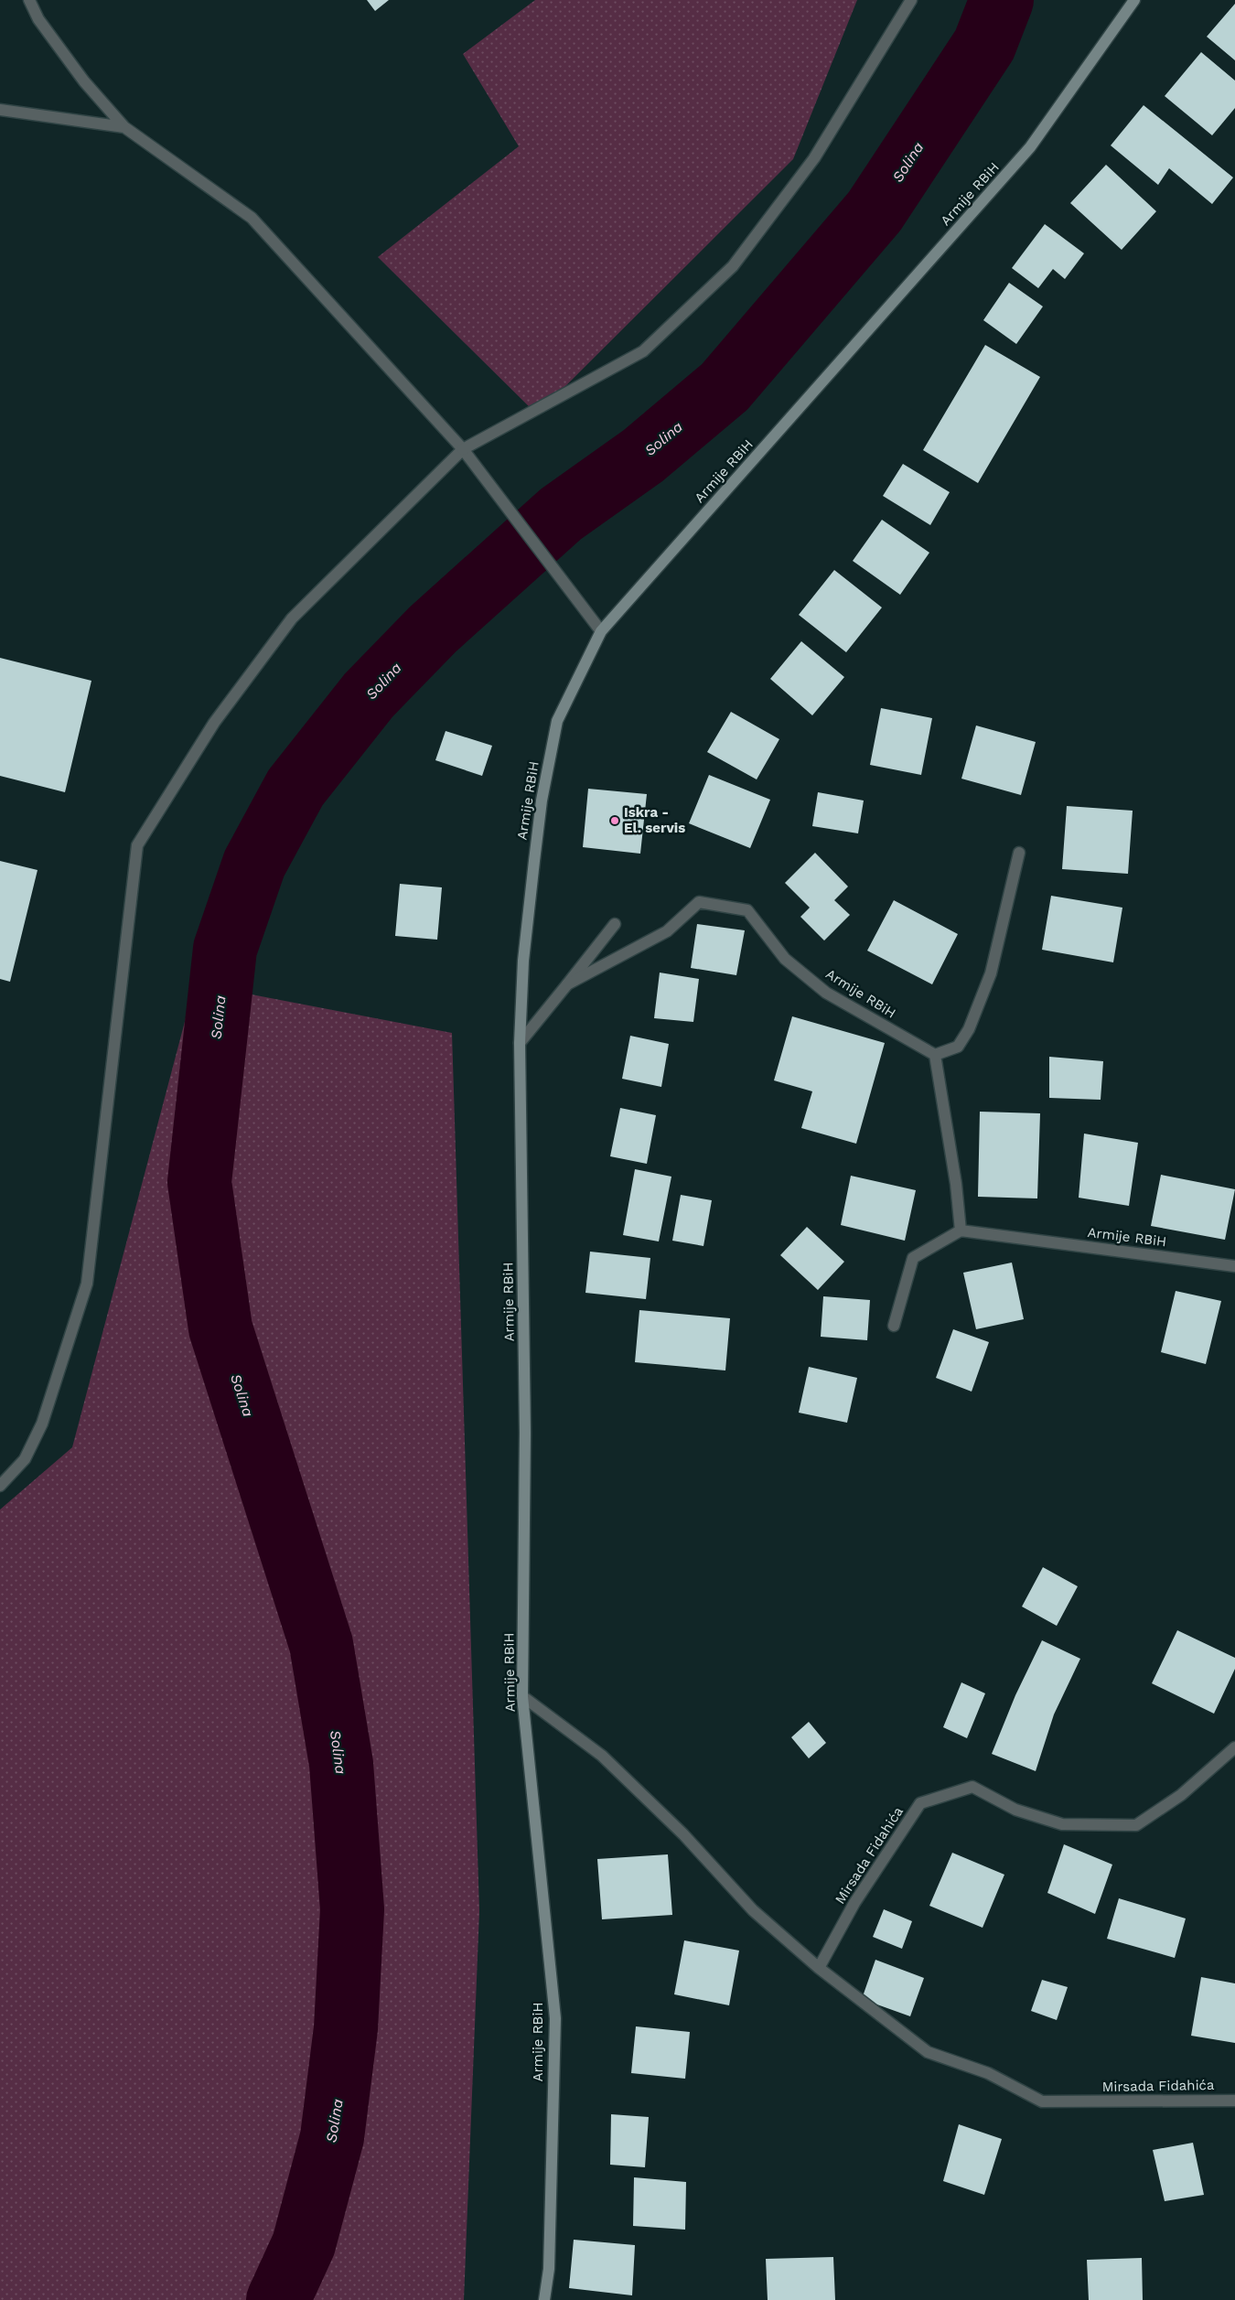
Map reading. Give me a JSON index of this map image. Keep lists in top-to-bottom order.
{
  "streets": {
    "main road": ["Armije RBiH"],
    "street": ["Mirsada Fidahića"]
  },
  "crossings": [
    ["Armije RBiH", "Mirsada Fidahića"]
  ],
  "water": ["Solina"],
  "places": ["Iskra - El. servis"]
}
